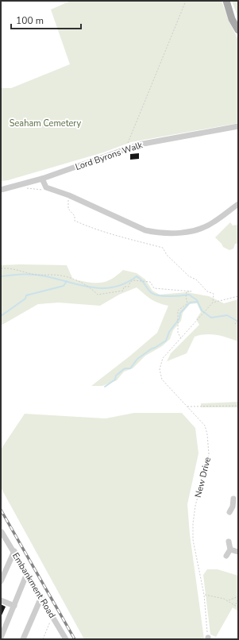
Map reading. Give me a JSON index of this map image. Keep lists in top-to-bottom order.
{
  "streets": {
    "street": ["Lord Byrons Walk", "Embankment Road"],
    "path": ["New Drive"]
  },
  "parks": ["Seaham Cemetery"],
  "scale_bar": "100 m"
}
